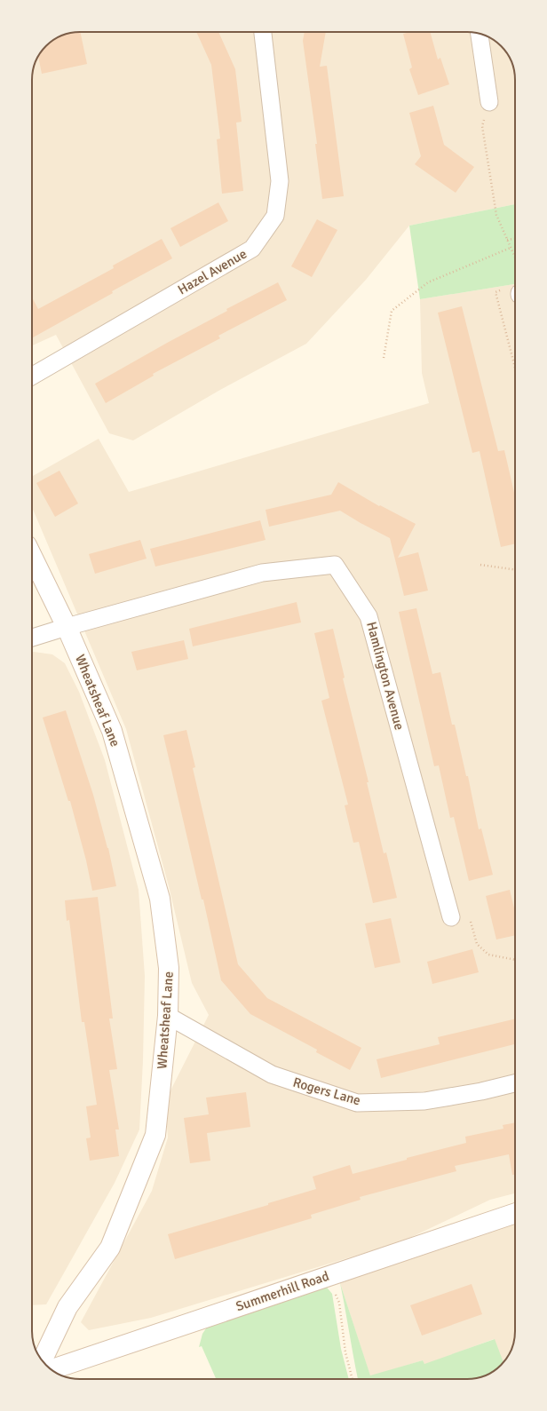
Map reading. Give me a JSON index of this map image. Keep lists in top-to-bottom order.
{
  "streets": {
    "street": [
      "Hazel Avenue",
      "Hamlington Avenue",
      "Wheatsheaf Lane",
      "Rogers Lane",
      "Summerhill Road"
    ]
  },
  "crossings": [
    ["Hamlington Avenue", "Wheatsheaf Lane"],
    ["Wheatsheaf Lane", "Rogers Lane"]
  ]
}
